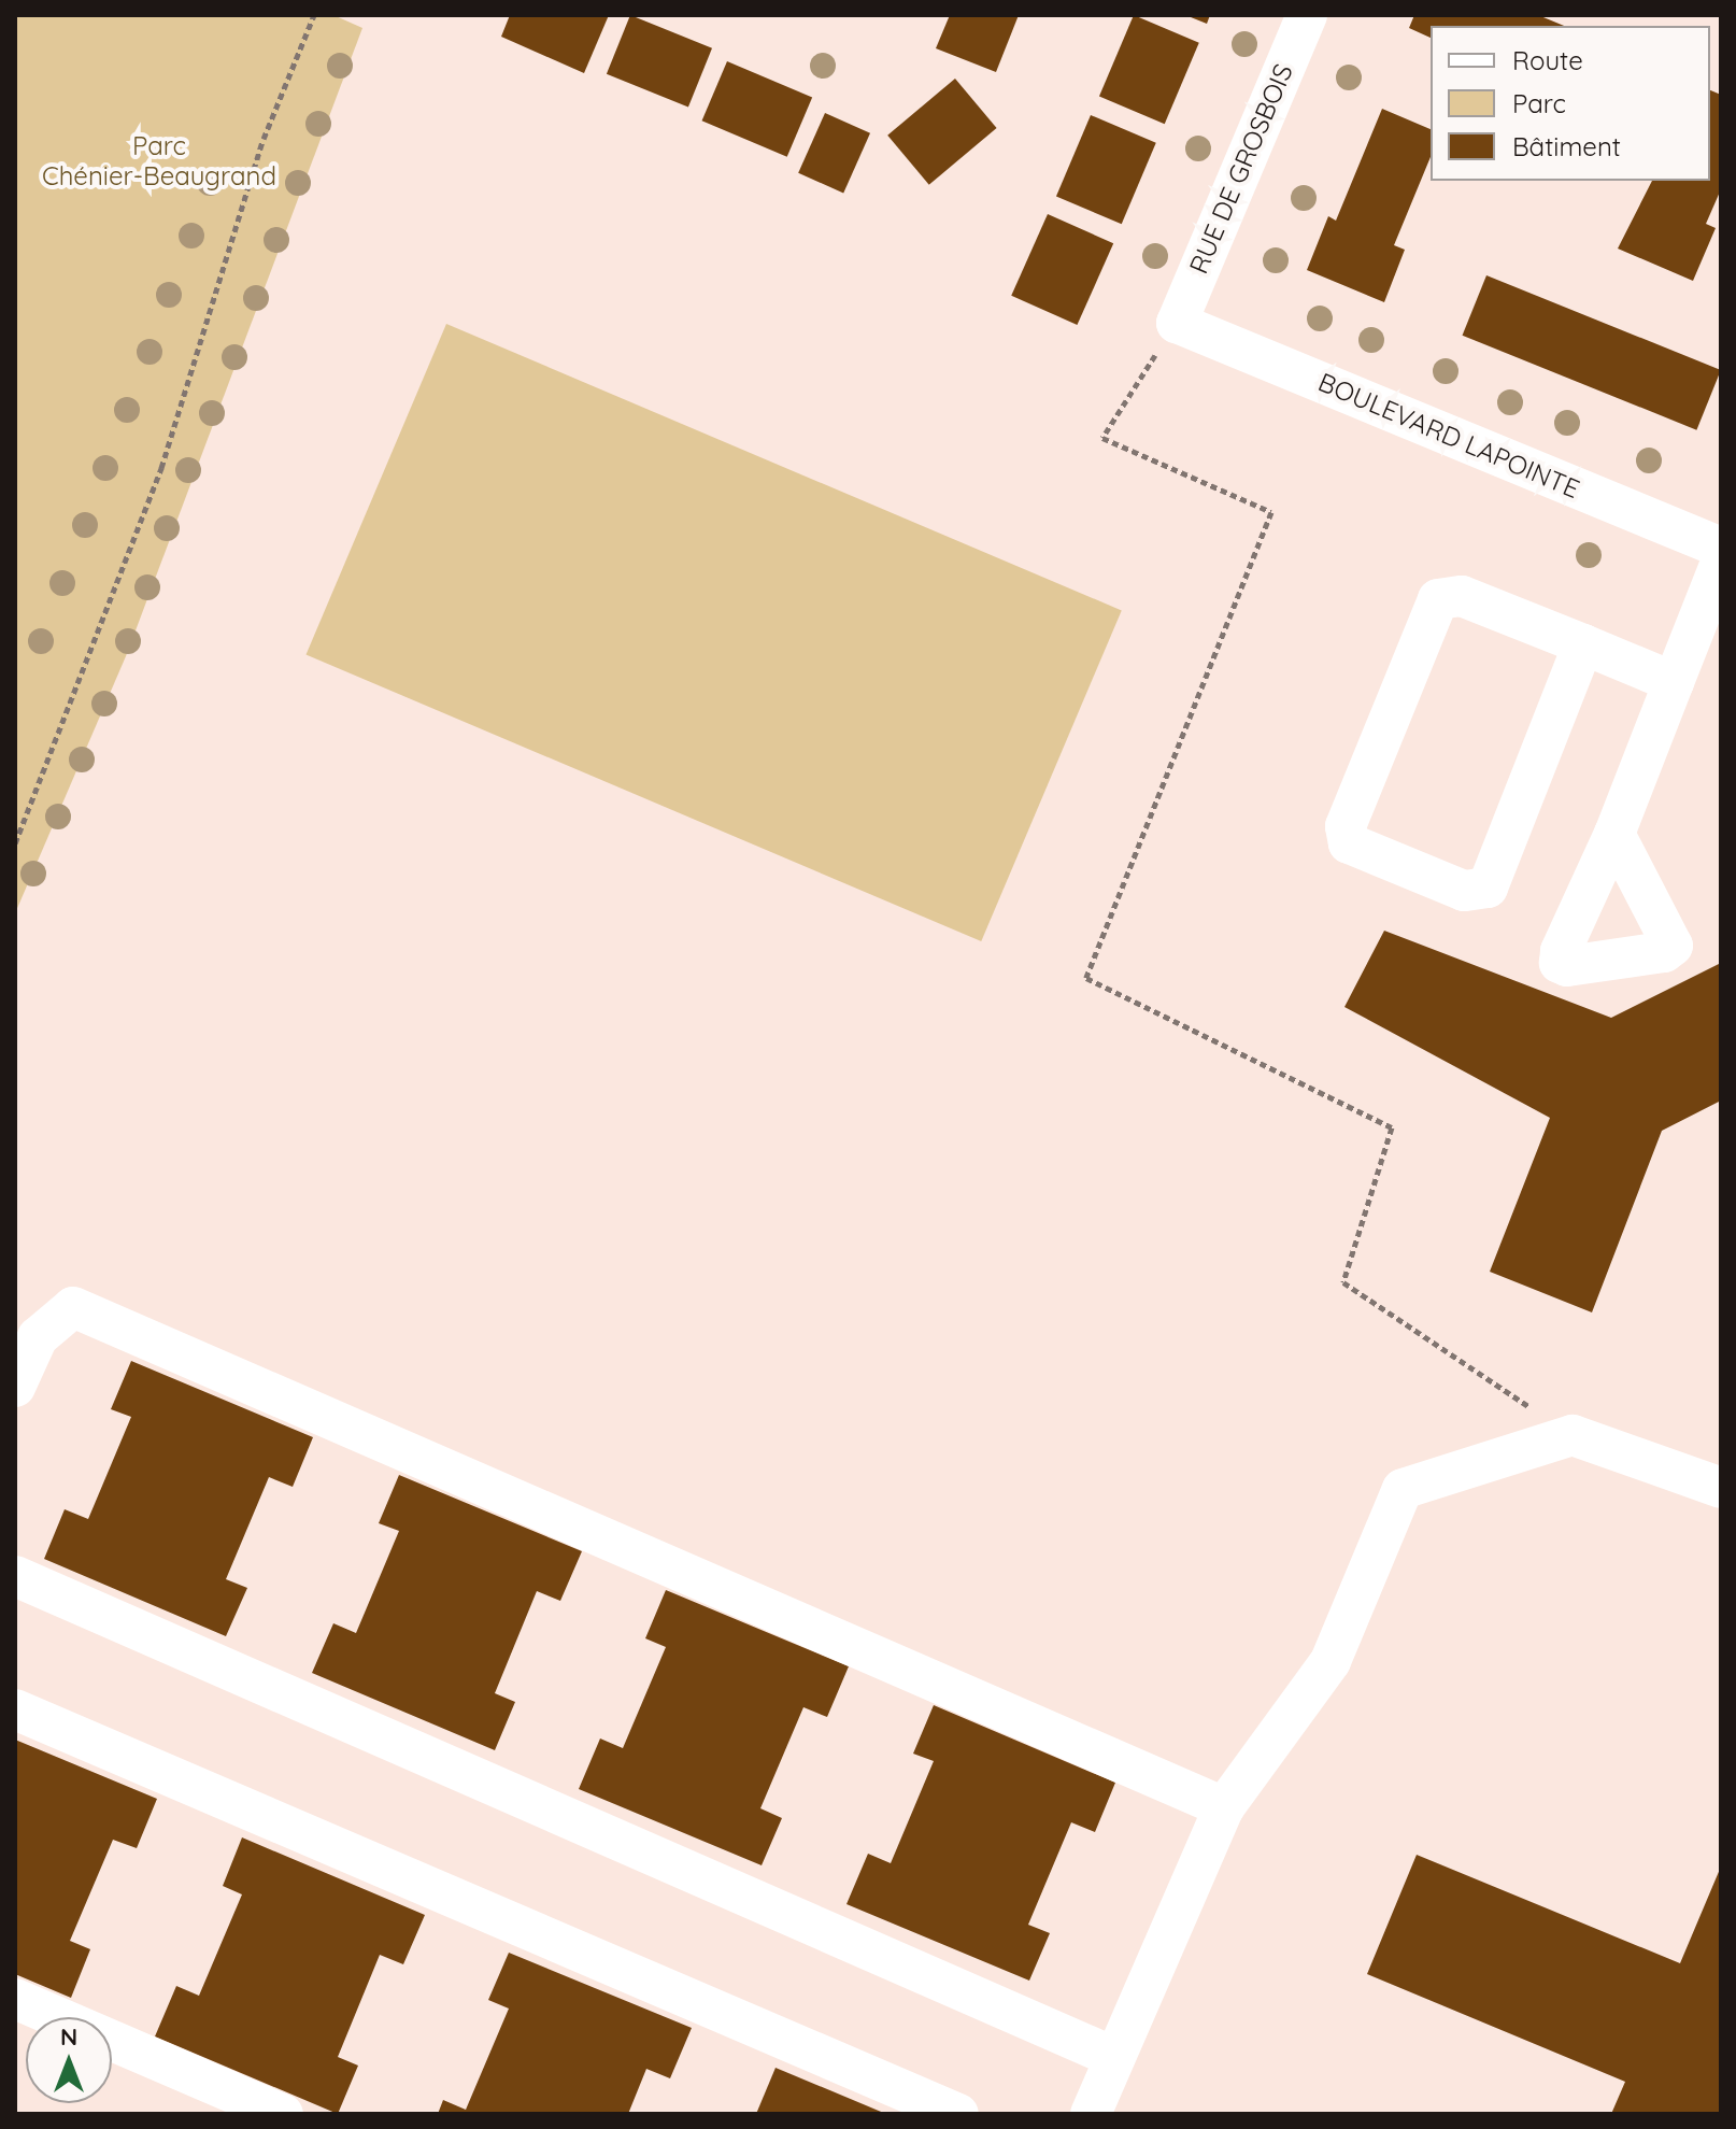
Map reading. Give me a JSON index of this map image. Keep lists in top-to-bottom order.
{
  "streets": {
    "street": ["RUE DE GROSBOIS", "BOULEVARD LAPOINTE"]
  },
  "crossings": [
    ["RUE DE GROSBOIS", "BOULEVARD LAPOINTE"]
  ],
  "parks": ["Parc Chénier-Beaugrand"],
  "legend": ["Route", "Parc", "Bâtiment"],
  "north": "top"
}
